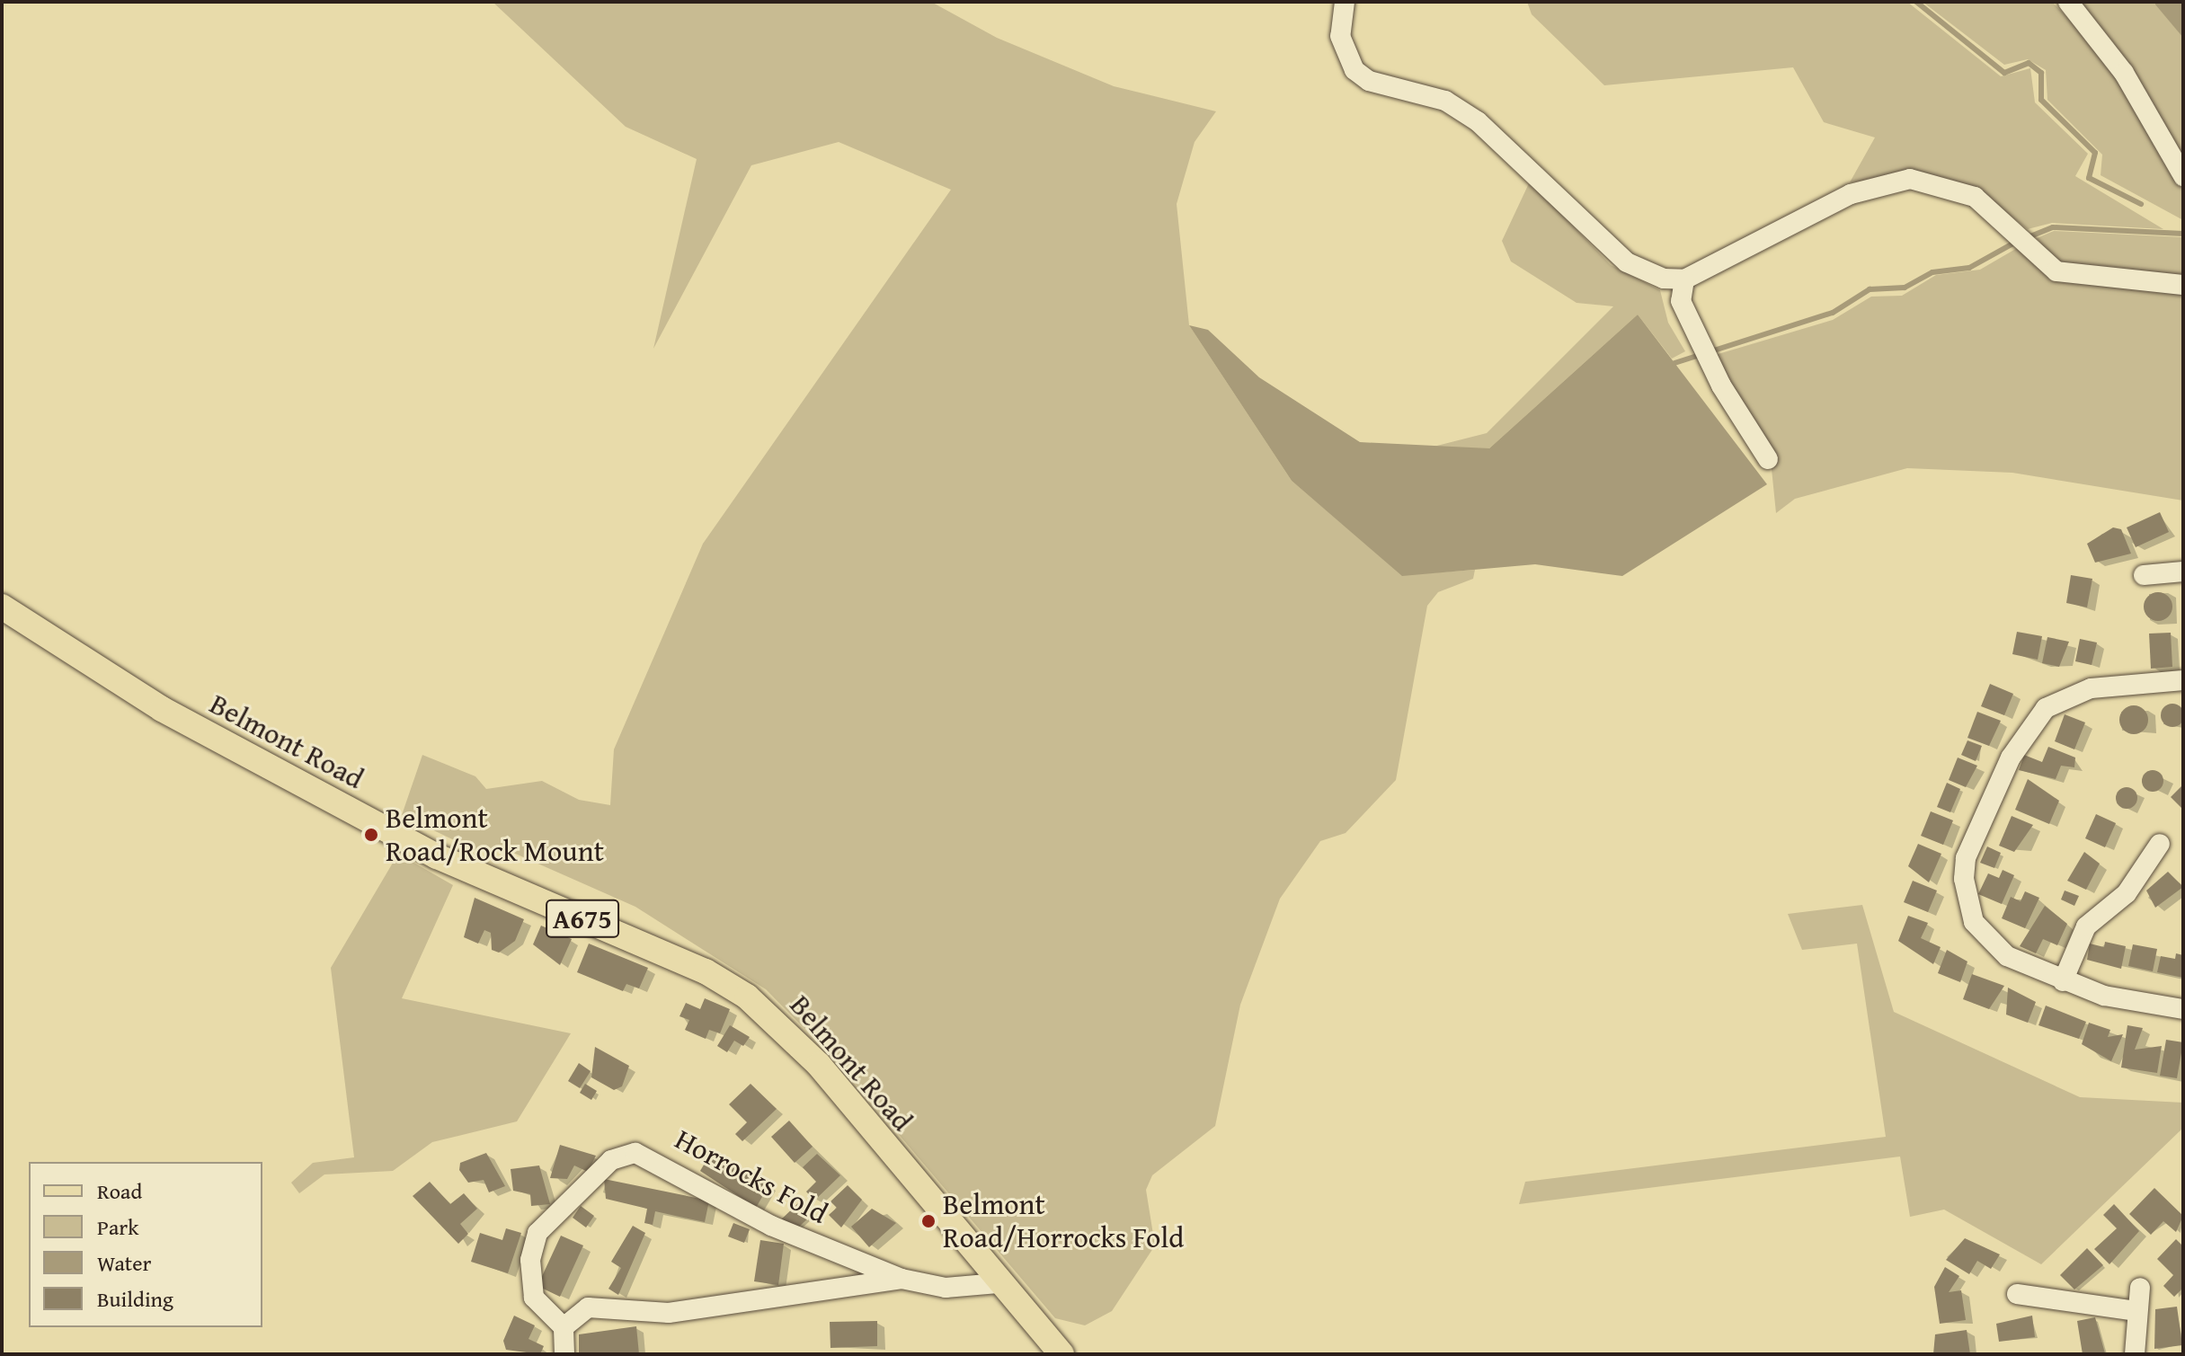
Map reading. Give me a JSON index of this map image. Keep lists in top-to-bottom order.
{
  "streets": {
    "main road": ["Belmont Road", "A675"],
    "street": ["Horrocks Fold"]
  },
  "crossings": [
    ["Belmont Road", "Horrocks Fold"]
  ],
  "places": ["Belmont Road/Rock Mount", "Belmont Road/Horrocks Fold"],
  "legend": [
    "Road",
    "Park",
    "Water",
    "Building"
  ]
}
